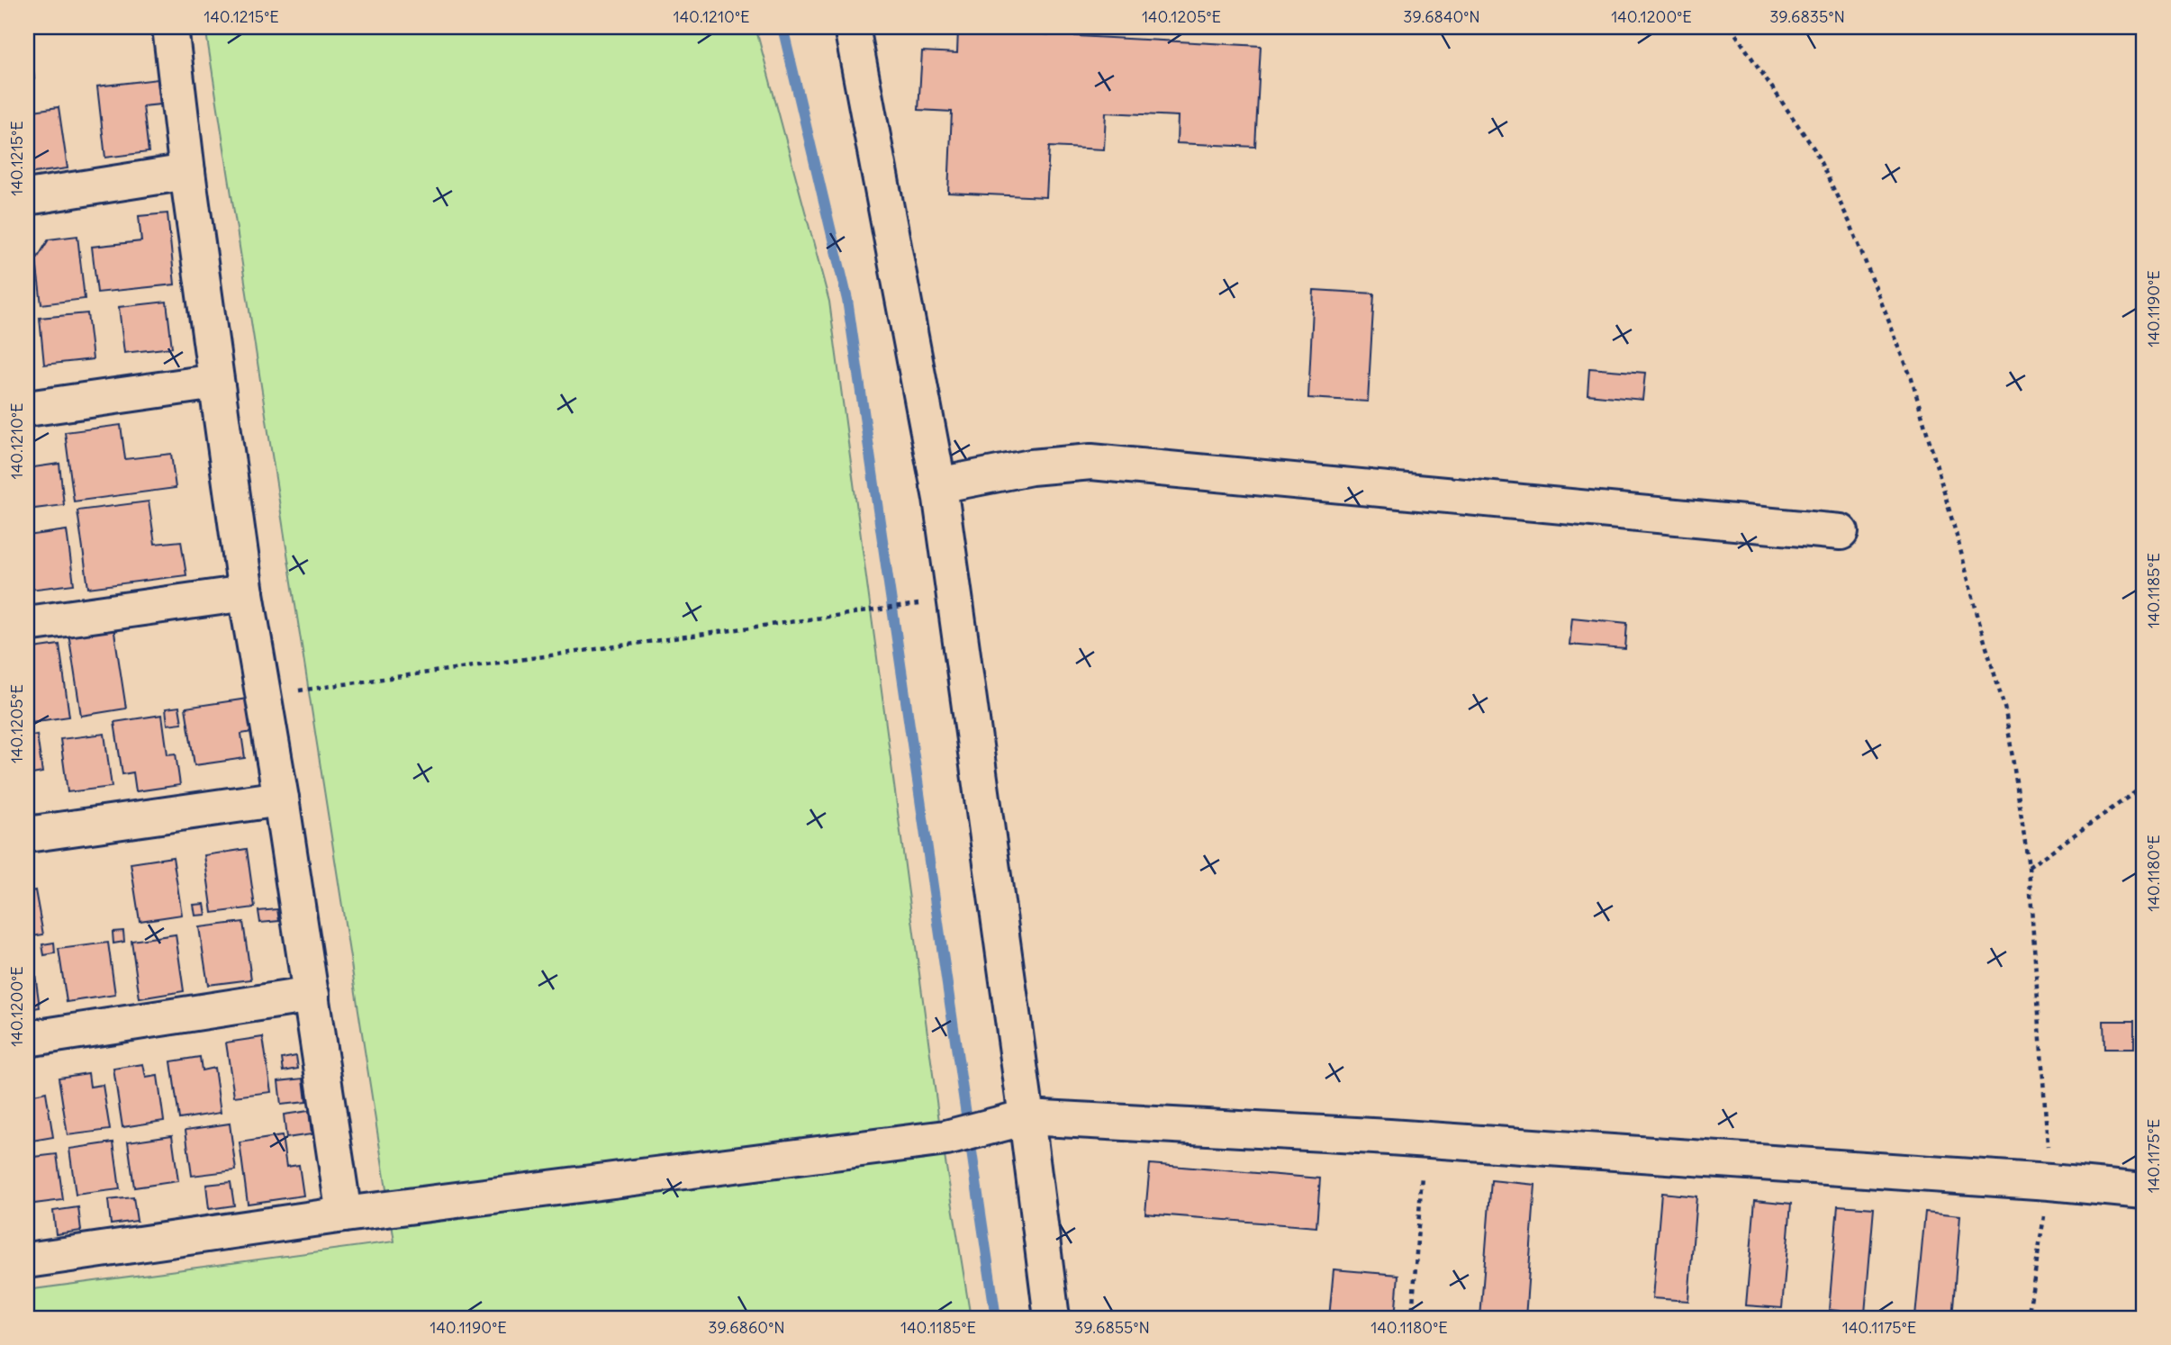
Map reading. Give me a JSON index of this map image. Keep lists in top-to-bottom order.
{
  "coordinates": [
    "140.1215°E",
    "140.1210°E",
    "140.1205°E",
    "39.6840°N",
    "140.1200°E",
    "39.6835°N",
    "140.1190°E",
    "140.1185°E",
    "140.1180°E",
    "140.1175°E",
    "39.6860°N",
    "39.6855°N"
  ]
}
